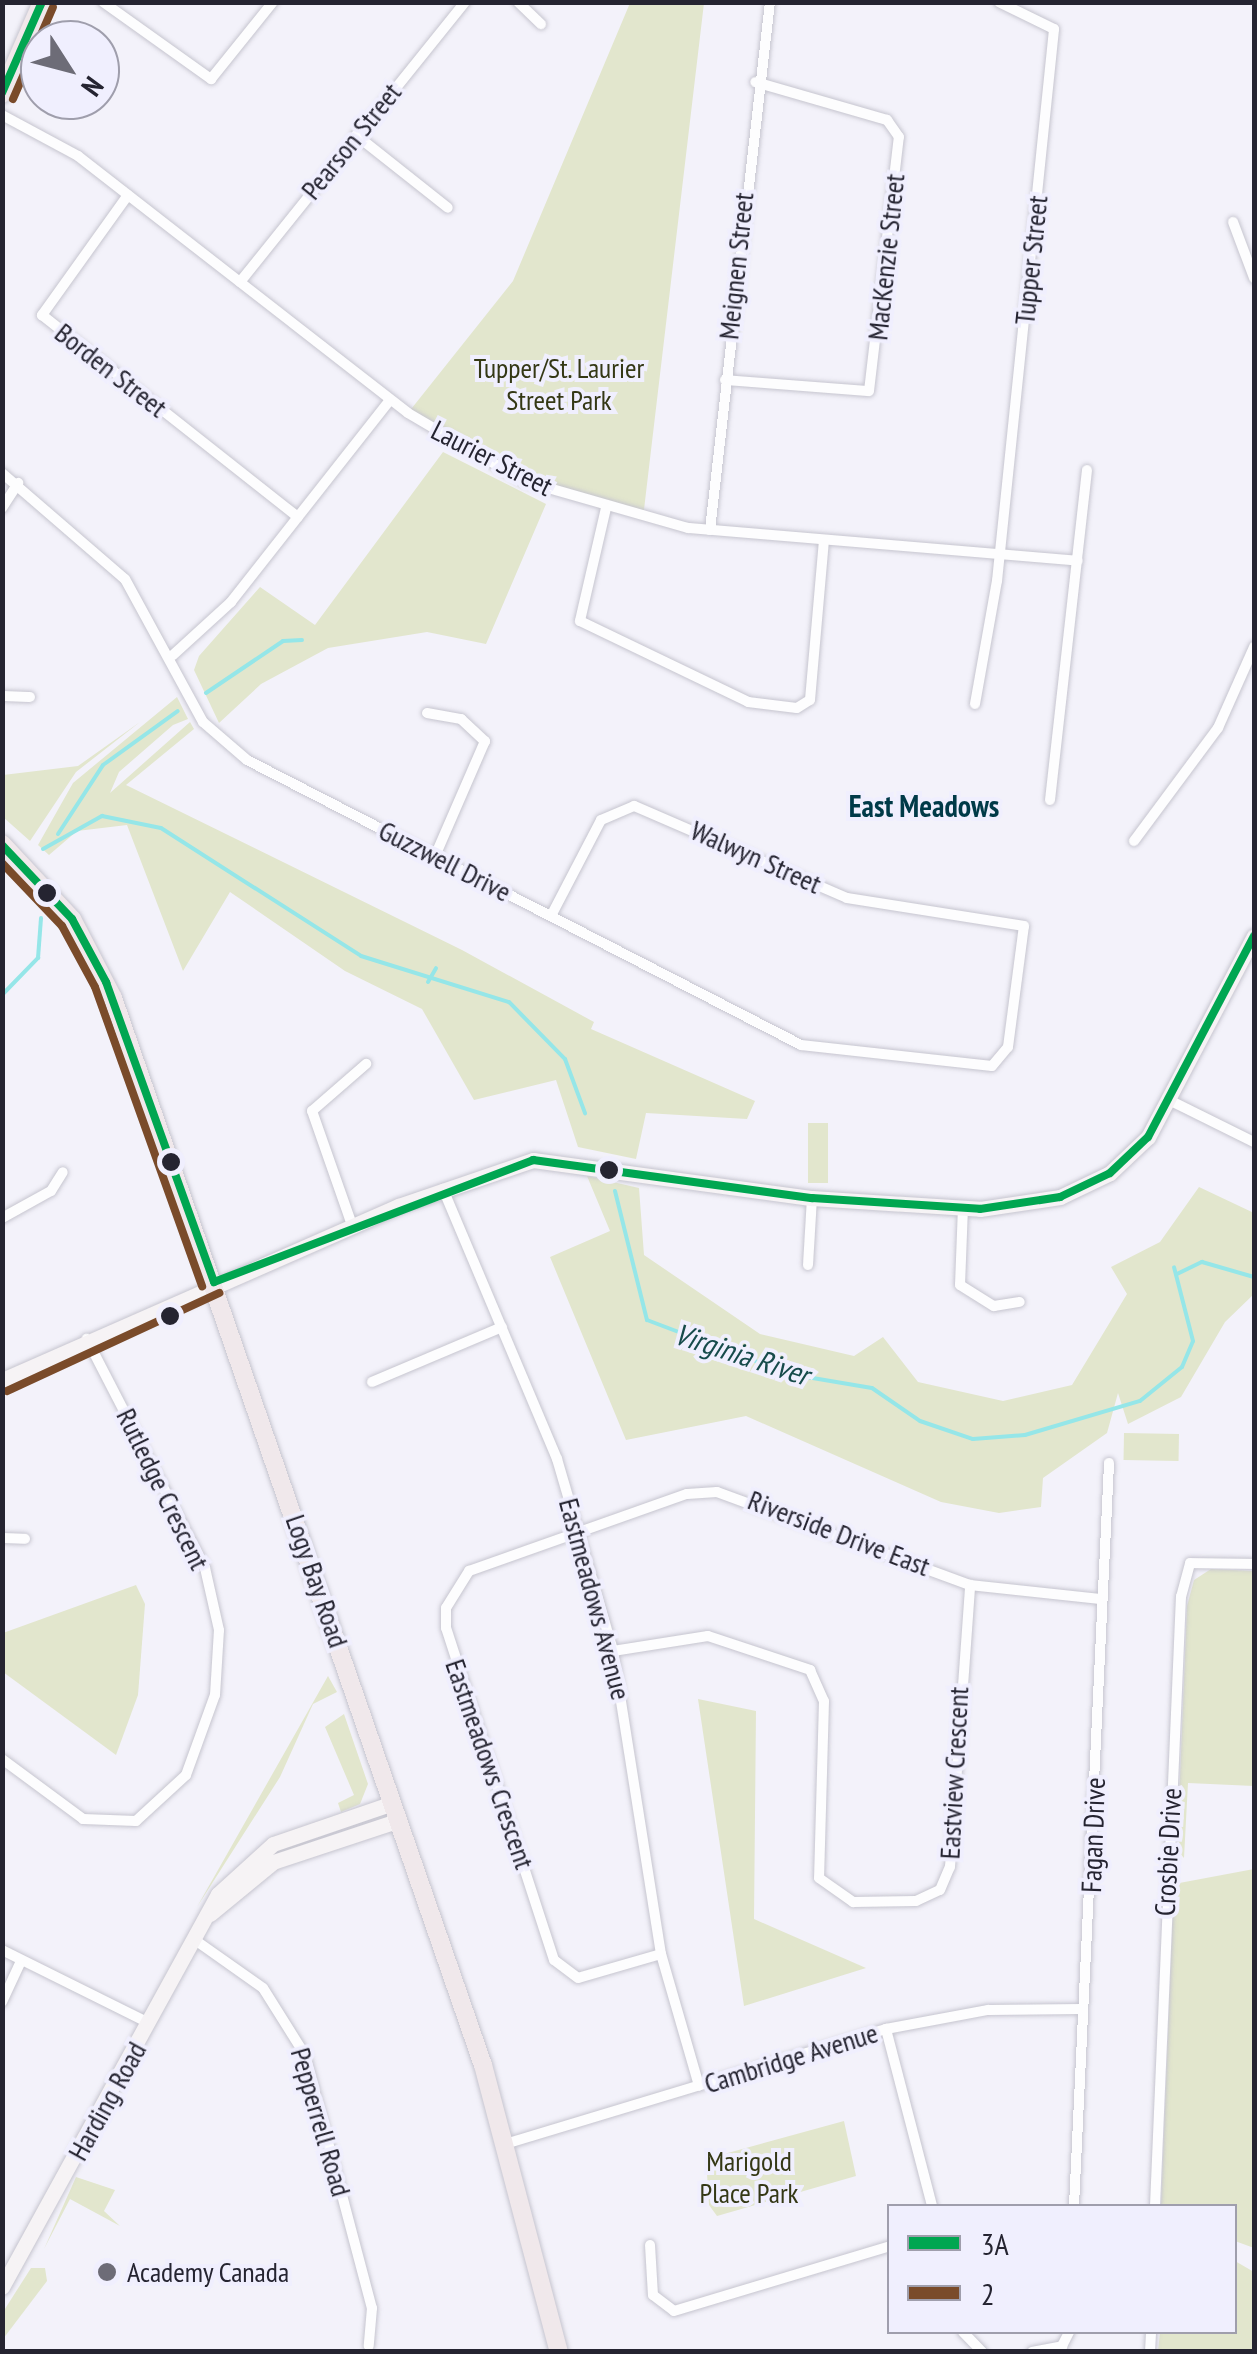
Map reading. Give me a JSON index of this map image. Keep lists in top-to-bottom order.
{
  "streets": {
    "main road": ["Logy Bay Road"],
    "street": [
      "Pearson Street",
      "MacKenzie Street",
      "Tupper Street",
      "Meignen Street",
      "Borden Street",
      "Laurier Street",
      "Walwyn Street",
      "Guzzwell Drive",
      "Rutledge Crescent",
      "Riverside Drive East",
      "Eastmeadows Avenue",
      "Eastmeadows Crescent",
      "Eastview Crescent",
      "Fagan Drive",
      "Crosbie Drive",
      "Cambridge Avenue",
      "Harding Road",
      "Pepperrell Road"
    ]
  },
  "crossings": [
    ["Pearson Street", "Laurier Street"],
    ["MacKenzie Street", "Meignen Street"],
    ["Tupper Street", "Laurier Street"],
    ["Meignen Street", "Laurier Street"],
    ["Borden Street", "Laurier Street"],
    ["Walwyn Street", "Guzzwell Drive"],
    ["Riverside Drive East", "Eastmeadows Avenue"],
    ["Riverside Drive East", "Eastmeadows Crescent"],
    ["Riverside Drive East", "Eastview Crescent"],
    ["Riverside Drive East", "Fagan Drive"],
    ["Logy Bay Road", "Cambridge Avenue"],
    ["Logy Bay Road", "Harding Road"],
    ["Eastmeadows Avenue", "Eastmeadows Crescent"],
    ["Eastmeadows Avenue", "Eastview Crescent"],
    ["Eastmeadows Avenue", "Cambridge Avenue"],
    ["Fagan Drive", "Cambridge Avenue"],
    ["Harding Road", "Pepperrell Road"]
  ],
  "districts": ["East Meadows"],
  "water": ["Virginia River"],
  "parks": ["Tupper/St. Laurier Street Park", "Marigold Place Park"],
  "places": ["Academy Canada"],
  "lines": ["transit line 3A", "transit line 2"],
  "legend": ["3A", "2"],
  "north": "bottom right"
}
